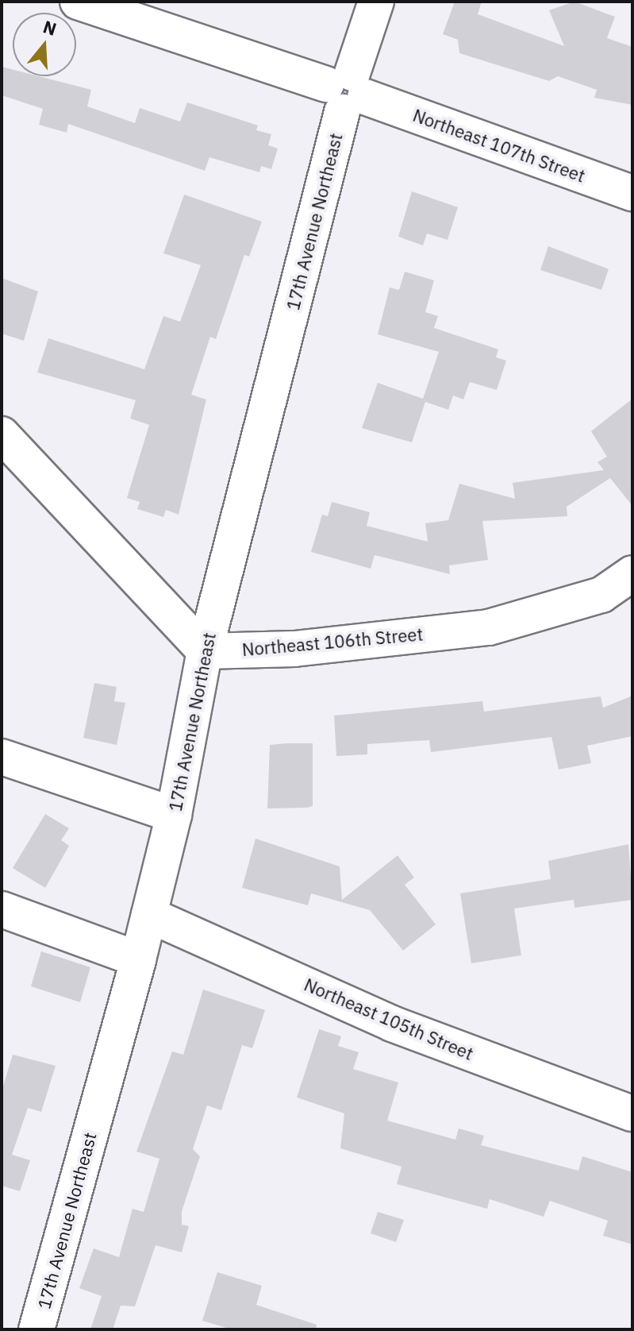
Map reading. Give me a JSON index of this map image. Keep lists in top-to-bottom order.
{
  "streets": {
    "street": [
      "Northeast 107th Street",
      "17th Avenue Northeast",
      "Northeast 106th Street",
      "Northeast 105th Street"
    ]
  },
  "crossings": [
    ["Northeast 107th Street", "17th Avenue Northeast"],
    ["17th Avenue Northeast", "Northeast 106th Street"],
    ["17th Avenue Northeast", "Northeast 105th Street"]
  ],
  "north": "top"
}
